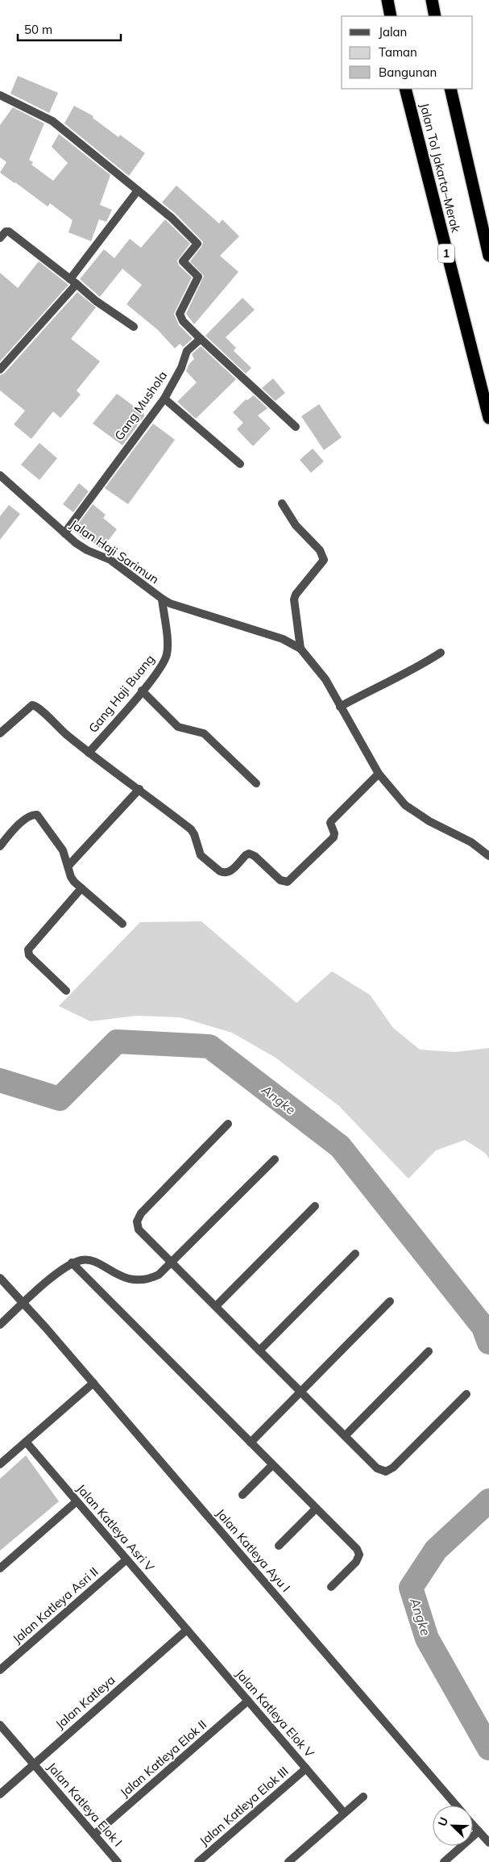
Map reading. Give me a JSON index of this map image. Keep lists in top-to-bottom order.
{
  "streets": {
    "highway": ["Jalan Tol Jakarta–Merak", "1"],
    "street": [
      "Gang Mushola",
      "Jalan Haji Sarimun",
      "Gang Haji Buang",
      "Jalan Katleya Asri V",
      "Jalan Katleya Ayu I",
      "Jalan Katleya Asri II",
      "Jalan Katleya",
      "Jalan Katleya Elok V",
      "Jalan Katleya Elok II",
      "Jalan Katleya Elok I",
      "Jalan Katleya Elok III"
    ]
  },
  "crossings": [
    ["Gang Mushola", "Jalan Haji Sarimun"],
    ["Jalan Haji Sarimun", "Gang Haji Buang"],
    ["Jalan Katleya Asri V", "Jalan Katleya Asri II"],
    ["Jalan Katleya Asri V", "Jalan Katleya"],
    ["Jalan Katleya Asri V", "Jalan Katleya Elok V"],
    ["Jalan Katleya", "Jalan Katleya Elok V"],
    ["Jalan Katleya", "Jalan Katleya Elok I"],
    ["Jalan Katleya Elok V", "Jalan Katleya Elok II"],
    ["Jalan Katleya Elok V", "Jalan Katleya Elok III"],
    ["Jalan Katleya Elok II", "Jalan Katleya Elok I"]
  ],
  "water": ["Angke"],
  "legend": ["Jalan", "Taman", "Bangunan"],
  "scale_bar": "50 m",
  "north": "top left"
}
